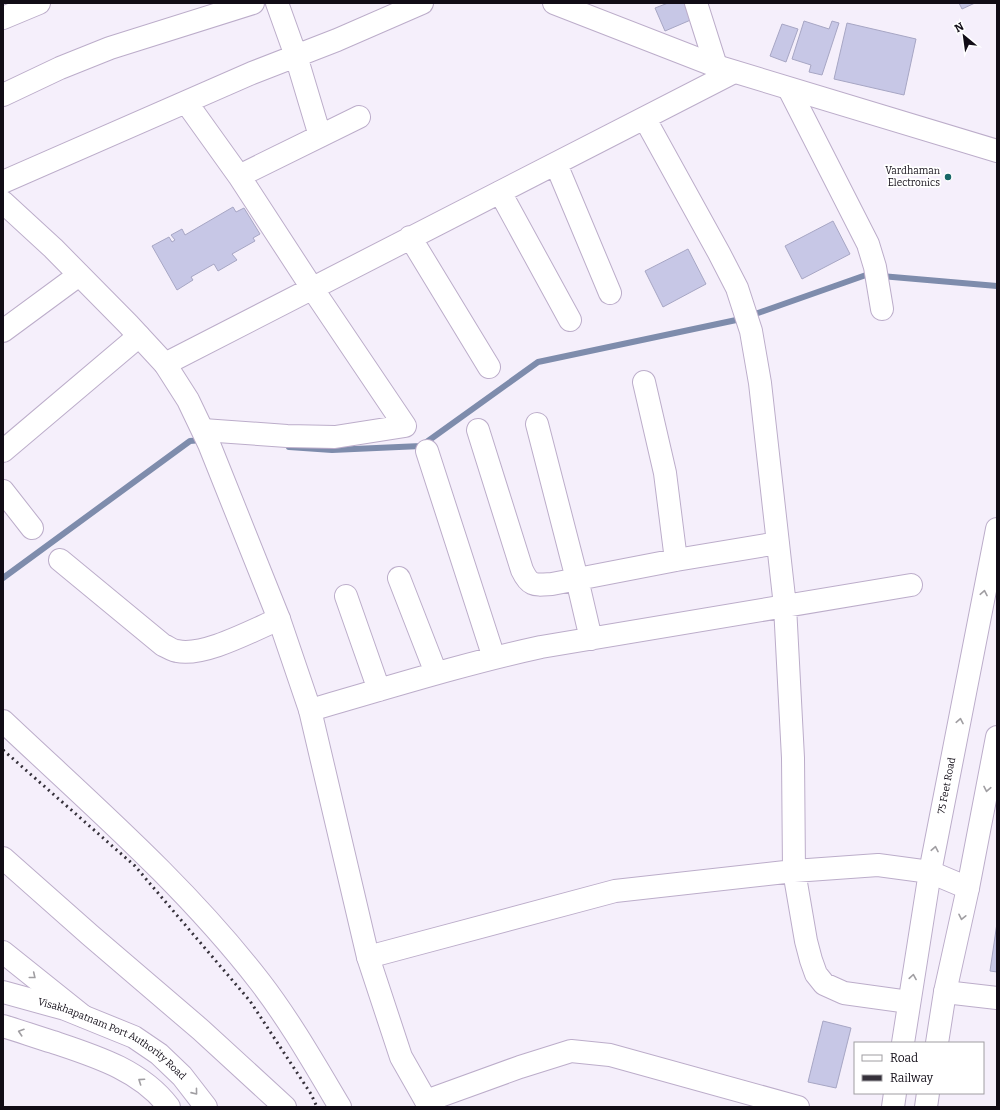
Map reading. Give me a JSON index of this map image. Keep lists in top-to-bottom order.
{
  "streets": {
    "street": ["75 Feet Road", "Visakhapatnam Port Authority Road"]
  },
  "places": ["Vardhaman Electronics"],
  "legend": ["Road", "Railway"],
  "north": "top left"
}
